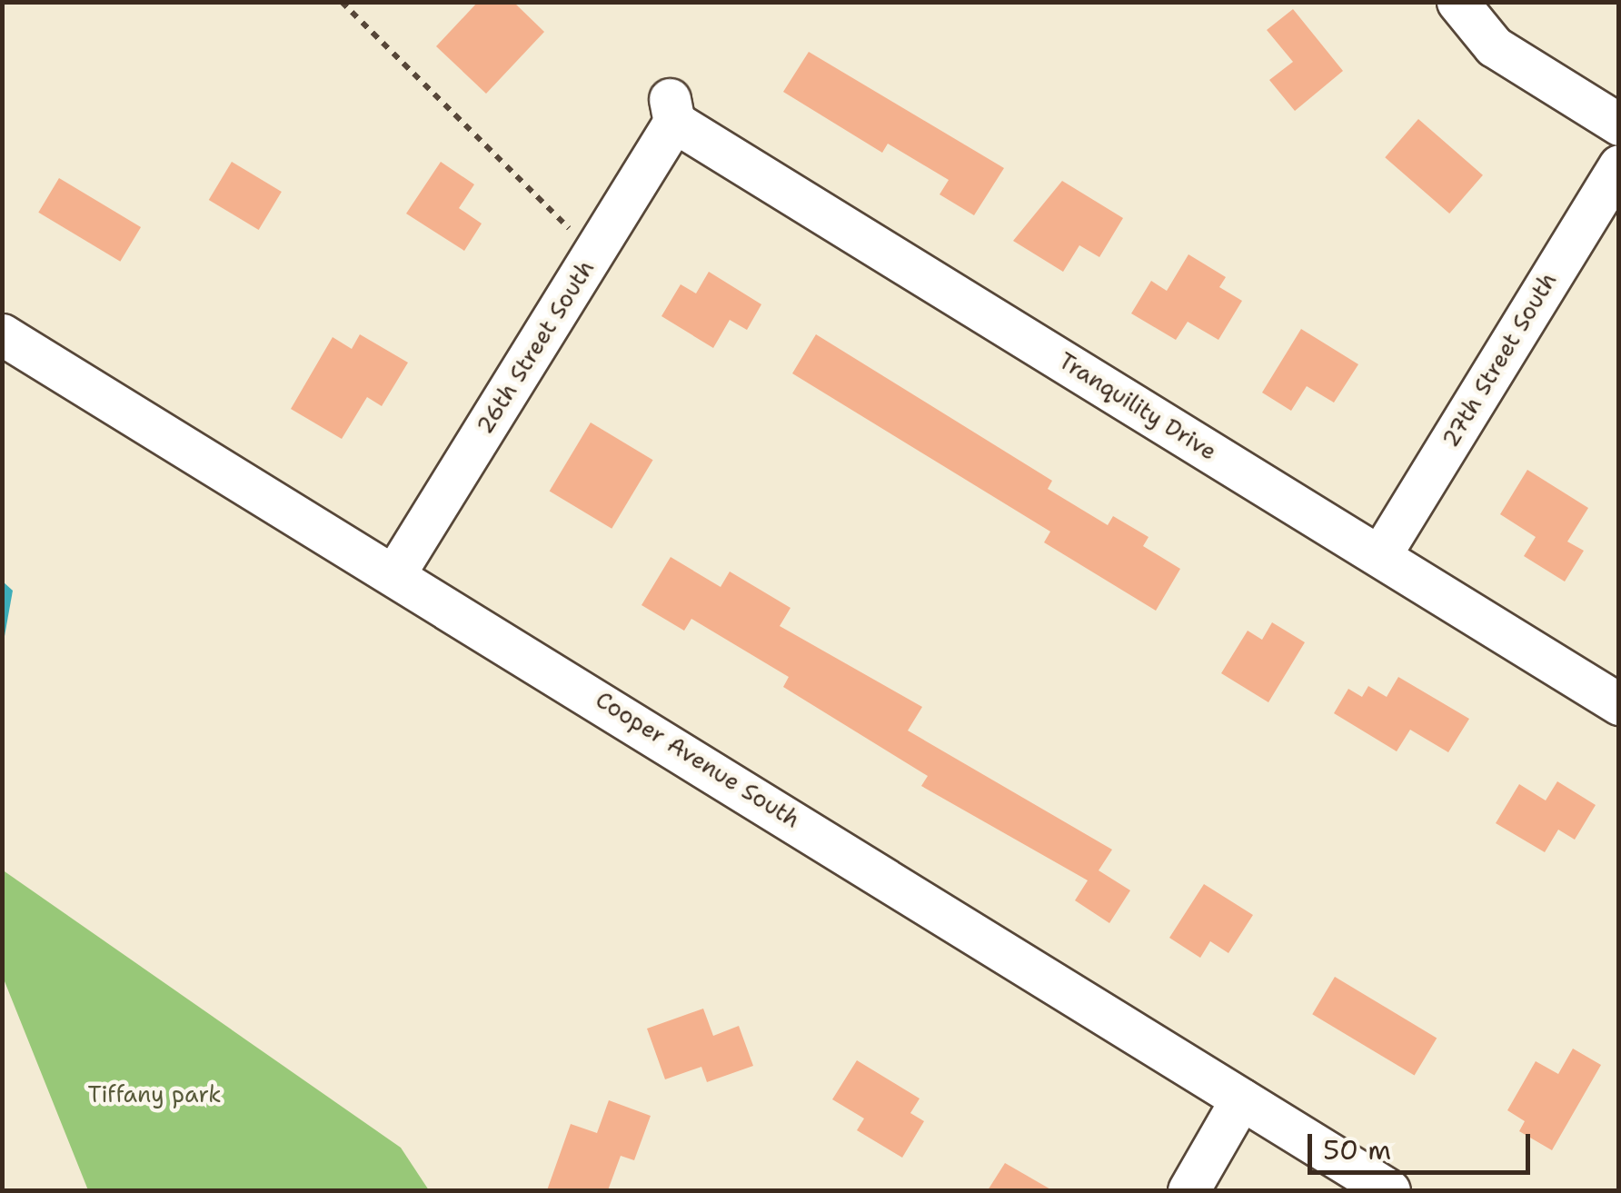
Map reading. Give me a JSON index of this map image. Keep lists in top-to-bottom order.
{
  "streets": {
    "street": [
      "26th Street South",
      "27th Street South",
      "Tranquility Drive",
      "Cooper Avenue South"
    ]
  },
  "crossings": [
    ["26th Street South", "Tranquility Drive"],
    ["26th Street South", "Cooper Avenue South"],
    ["27th Street South", "Tranquility Drive"]
  ],
  "parks": ["Tiffany park"],
  "scale_bar": "50 m"
}
